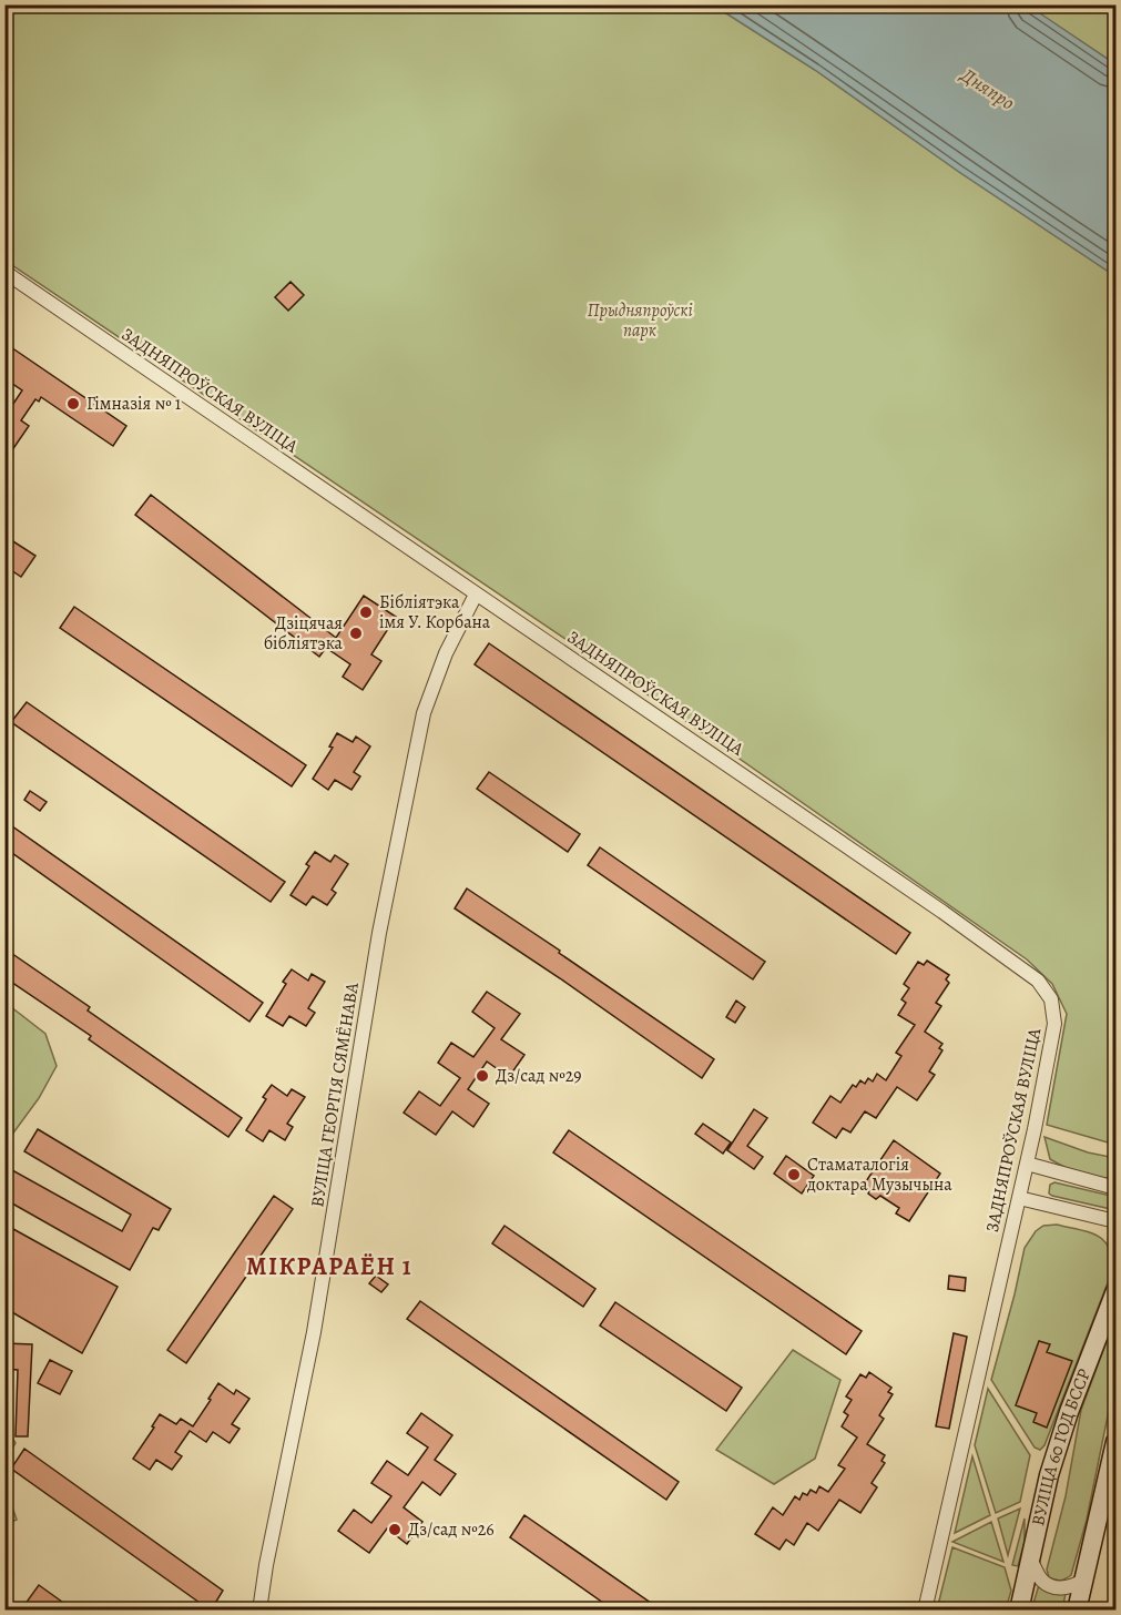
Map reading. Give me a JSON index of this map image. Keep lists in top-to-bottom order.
{
  "streets": {
    "main road": ["ВУЛІЦА 60 ГОД БССР"],
    "street": ["ЗАДНЯПРОЎСКАЯ ВУЛІЦА", "ВУЛІЦА ГЕОРГІЯ СЯМЁНАВА"]
  },
  "crossings": [
    ["ЗАДНЯПРОЎСКАЯ ВУЛІЦА", "ВУЛІЦА ГЕОРГІЯ СЯМЁНАВА"]
  ],
  "districts": ["МІКРАРАЁН 1"],
  "water": ["Дняпро"],
  "parks": ["Прыдняпроўскі парк"],
  "places": [
    "Гімназія № 1",
    "Бібліятэка імя У. Корбана",
    "Дзіцячая бібліятэка",
    "Дз/сад №29",
    "Стаматалогія доктара Музычына",
    "Дз/сад №26"
  ]
}
